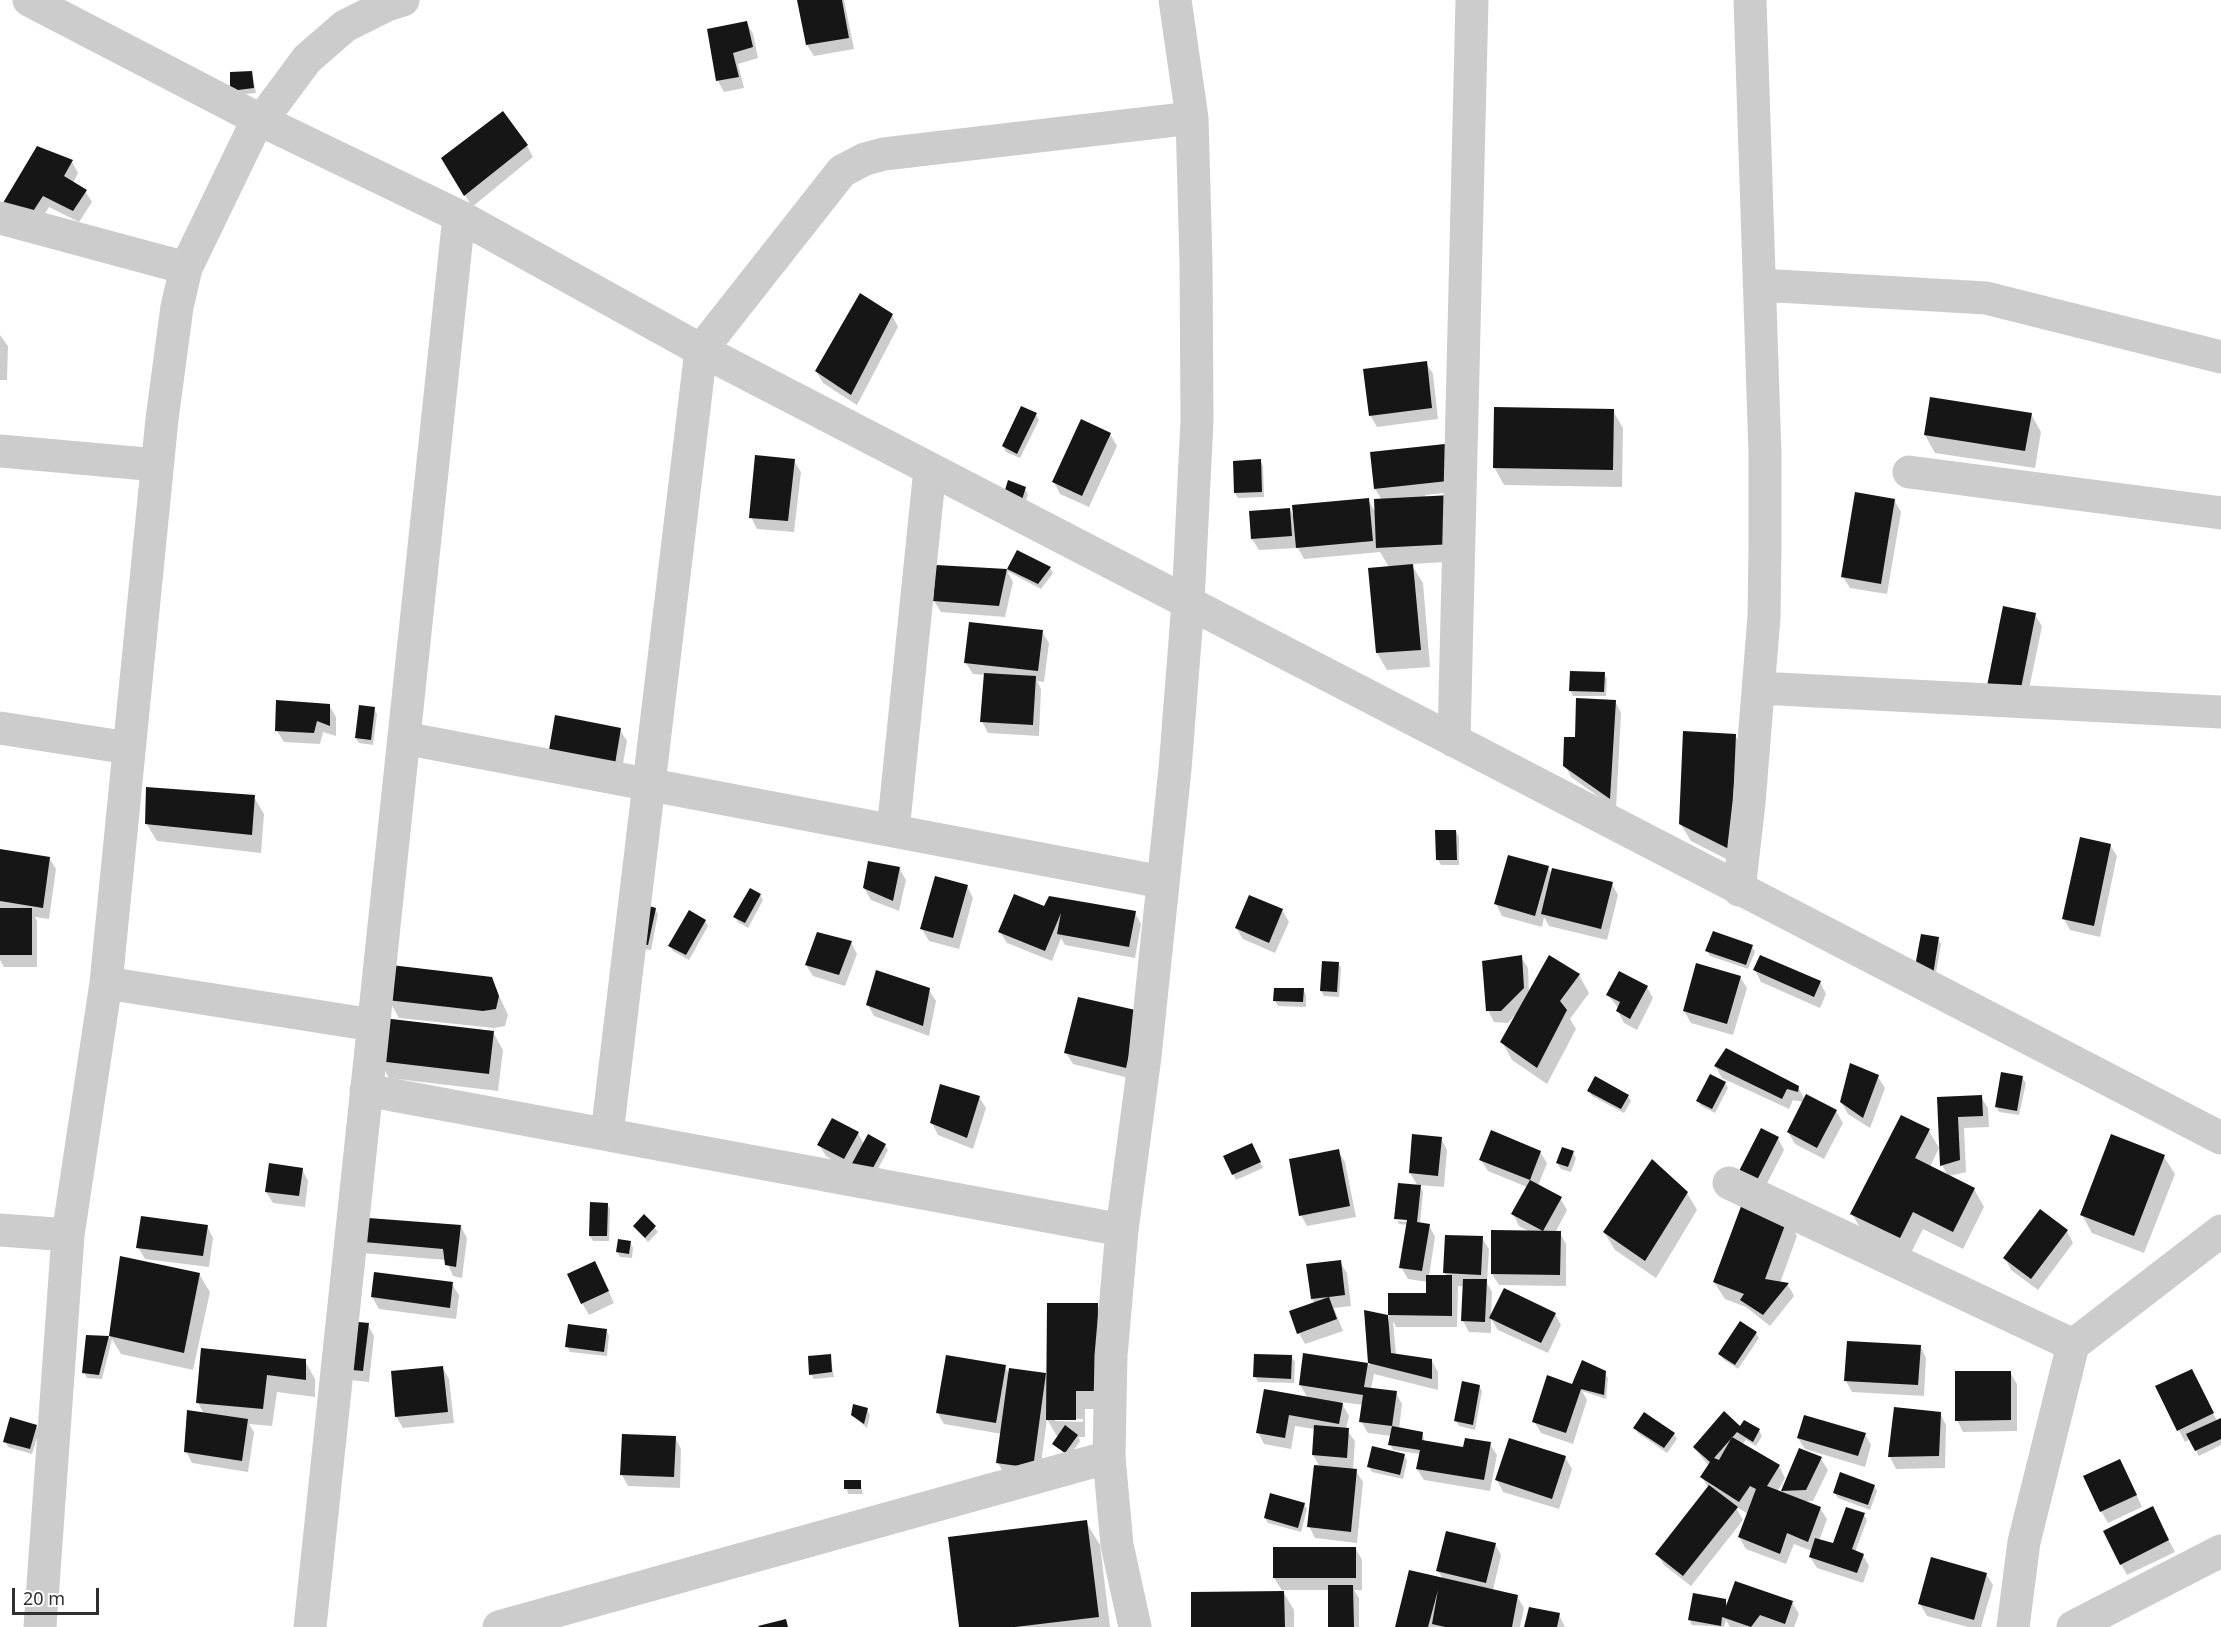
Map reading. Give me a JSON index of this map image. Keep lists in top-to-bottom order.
{
  "scale_bar": "20 m"
}
